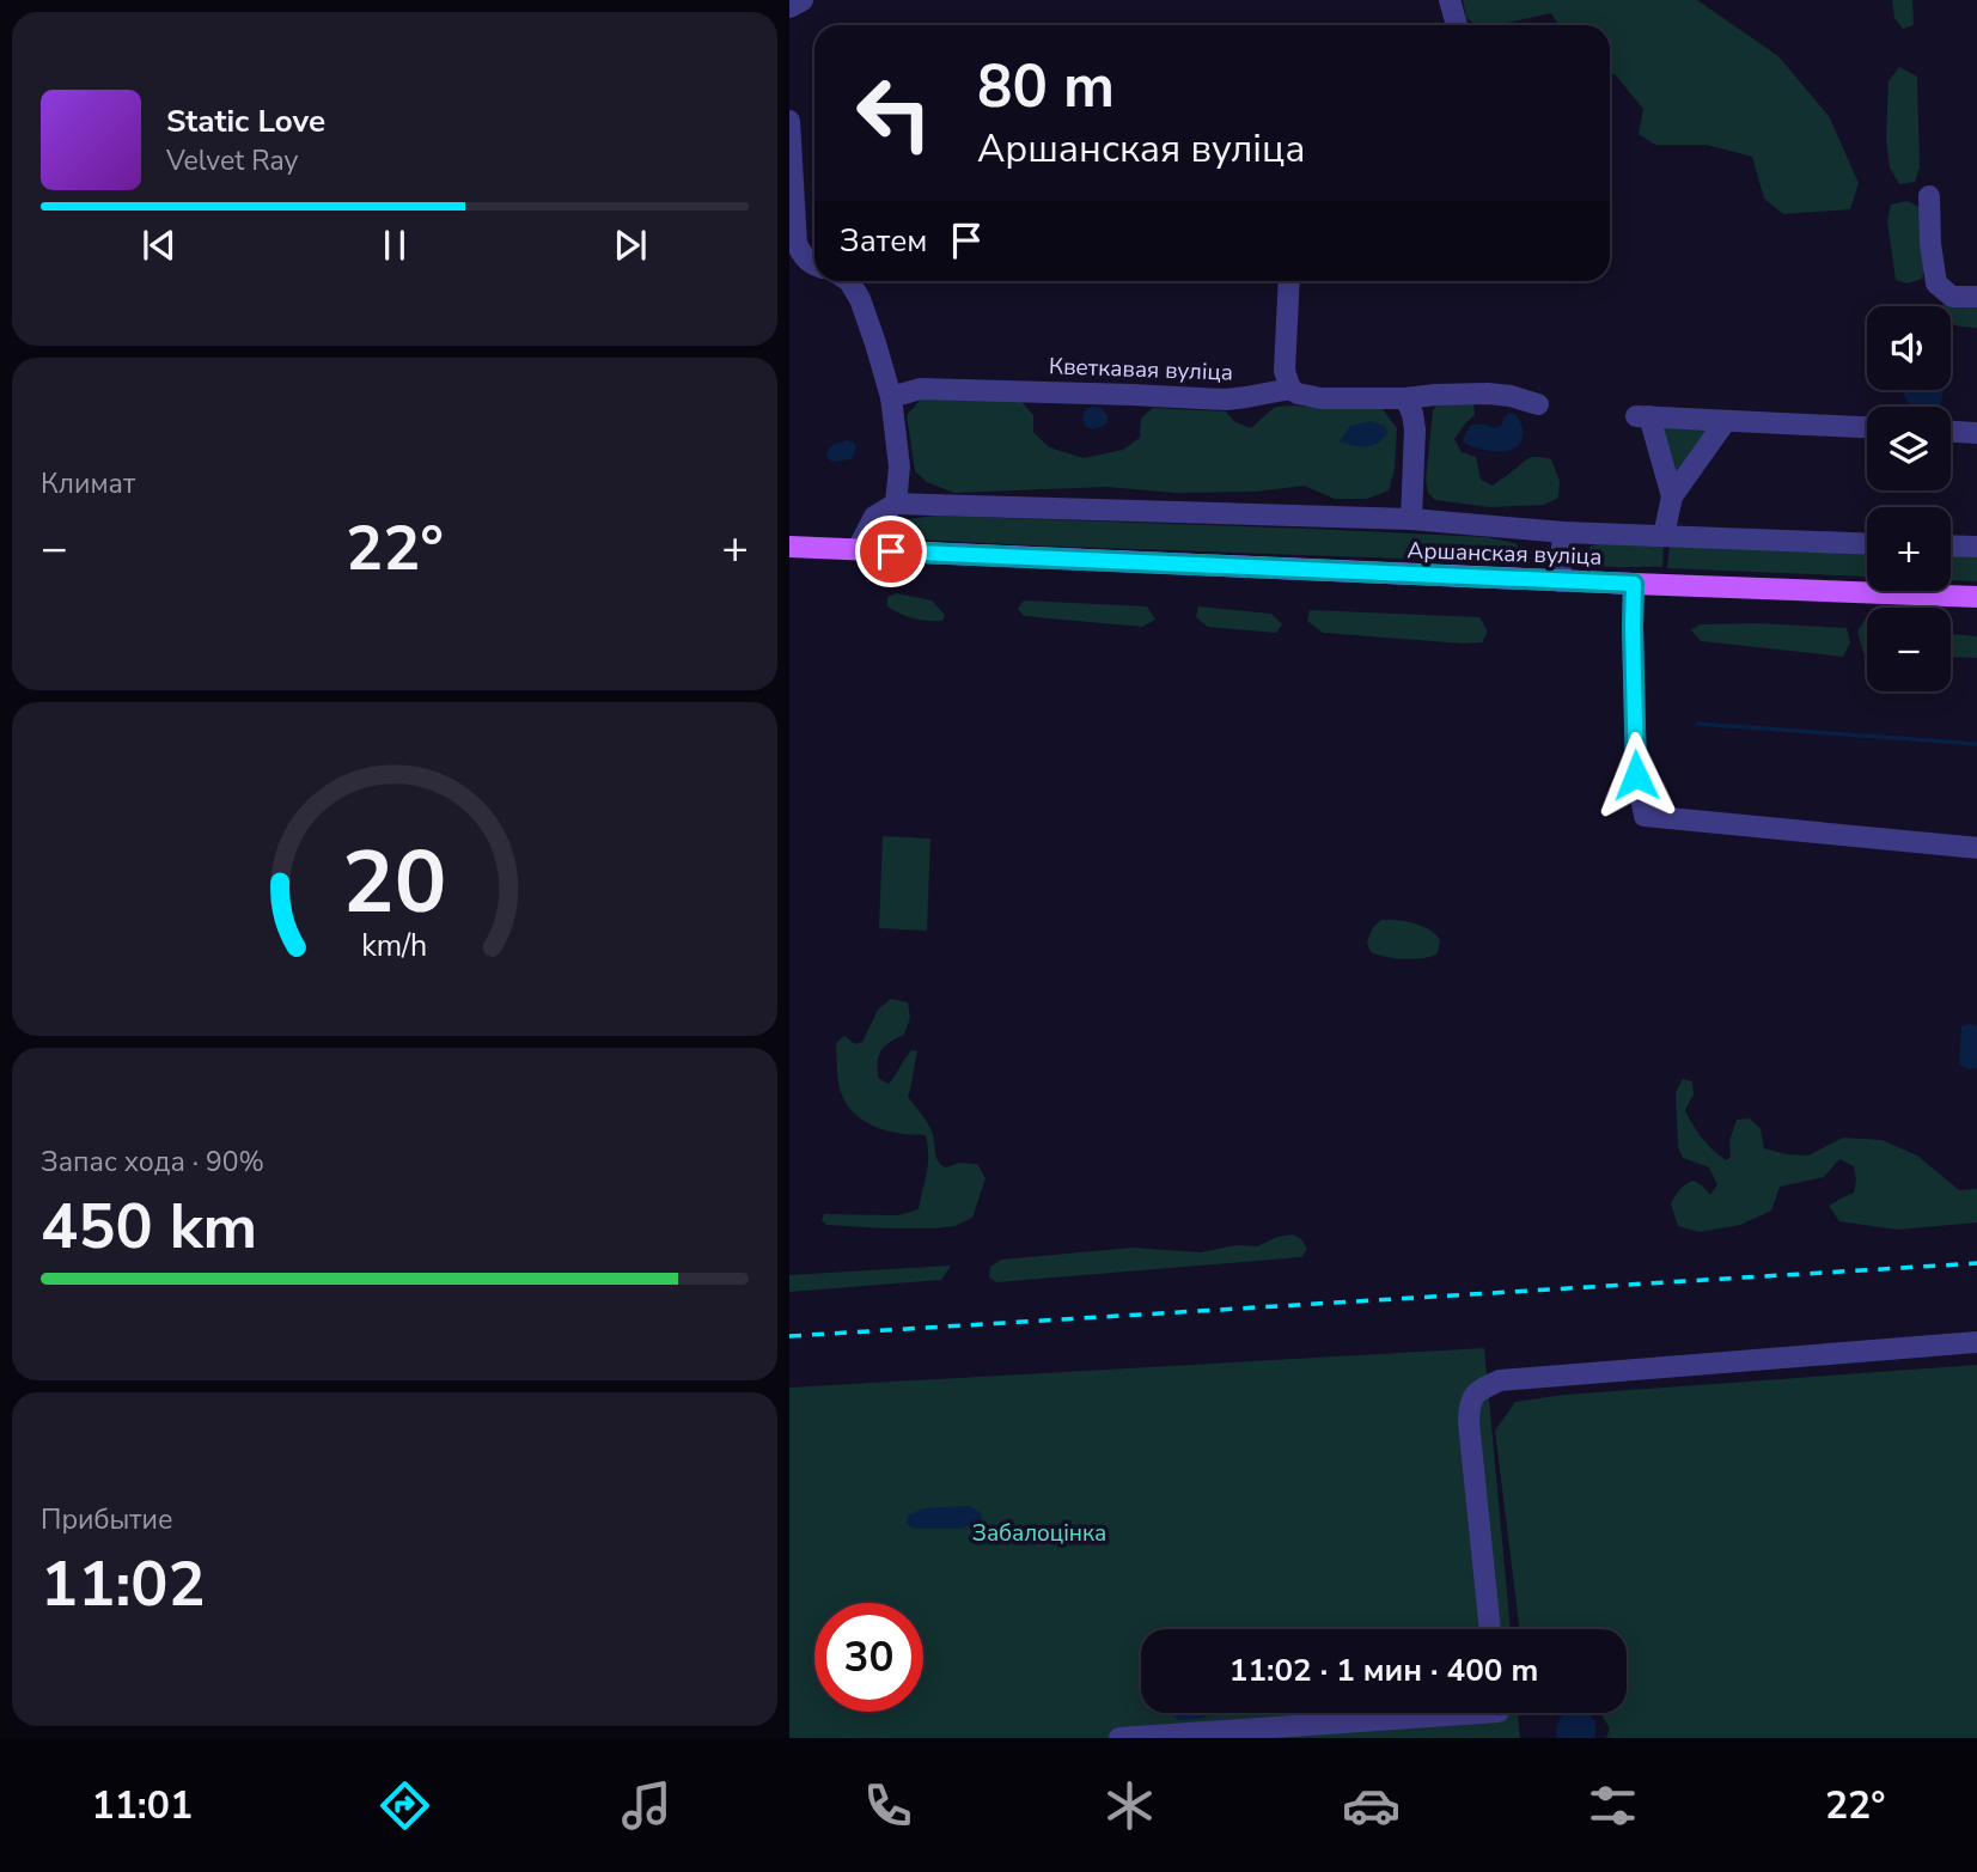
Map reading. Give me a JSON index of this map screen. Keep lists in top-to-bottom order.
{
  "streets": {
    "main road": ["Аршанская вуліца"],
    "street": ["Кветкавая вуліца"]
  },
  "parks": ["Забалоцінка"],
  "page": {
    "turn": ["80 m", "Аршанская вуліца"],
    "song": ["Static Love", "Velvet Ray"],
    "then": "Затем",
    "map_buttons": ["+", "−"],
    "tile": [
      "Климат",
      ["Запас хода · 90%", "450 km"],
      ["Прибытие", "11:02"]
    ],
    "heat": ["−", "22°", "+"],
    "limit": "30",
    "trip": "11:02 · 1 мин · 400 m",
    "tabs": ["11:01", "22°"],
    "gauge": ["20", "km/h"]
  }
}
